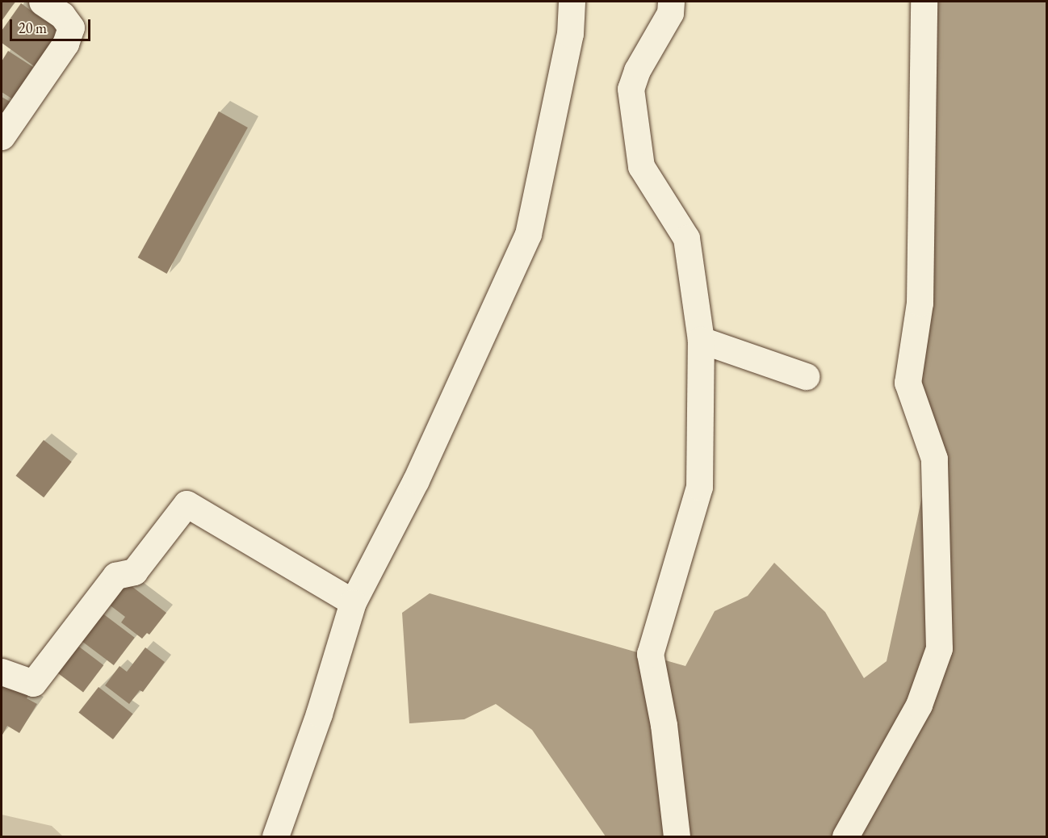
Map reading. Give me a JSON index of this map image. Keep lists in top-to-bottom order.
{
  "scale_bar": "20 m"
}
